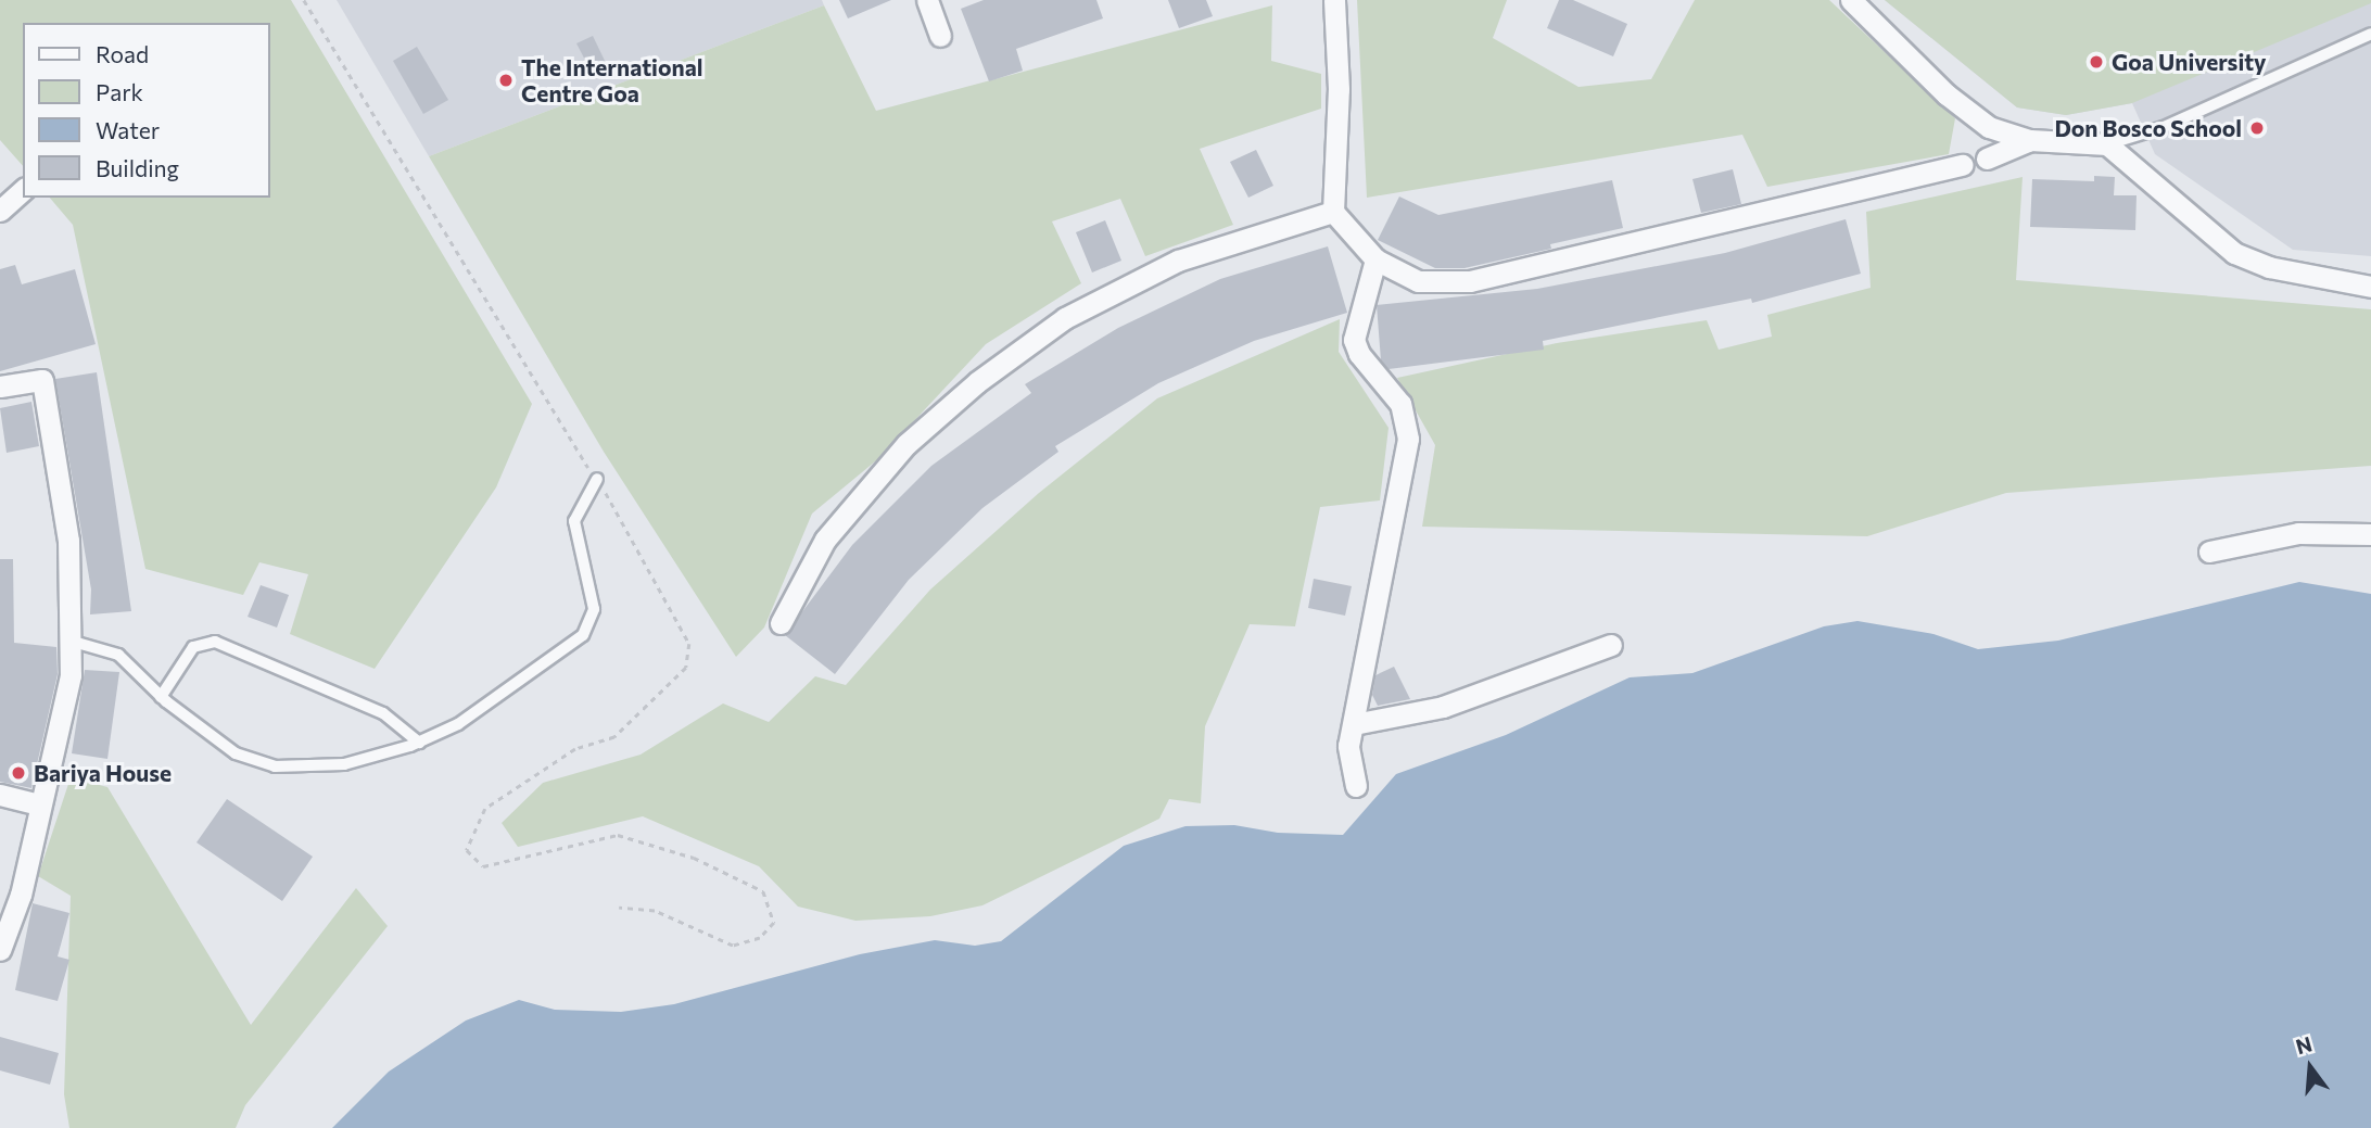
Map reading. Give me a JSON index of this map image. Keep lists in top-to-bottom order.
{
  "places": [
    "Goa University",
    "The International Centre Goa",
    "Don Bosco School",
    "Bariya House"
  ],
  "legend": [
    "Road",
    "Park",
    "Water",
    "Building"
  ],
  "north": "top"
}
